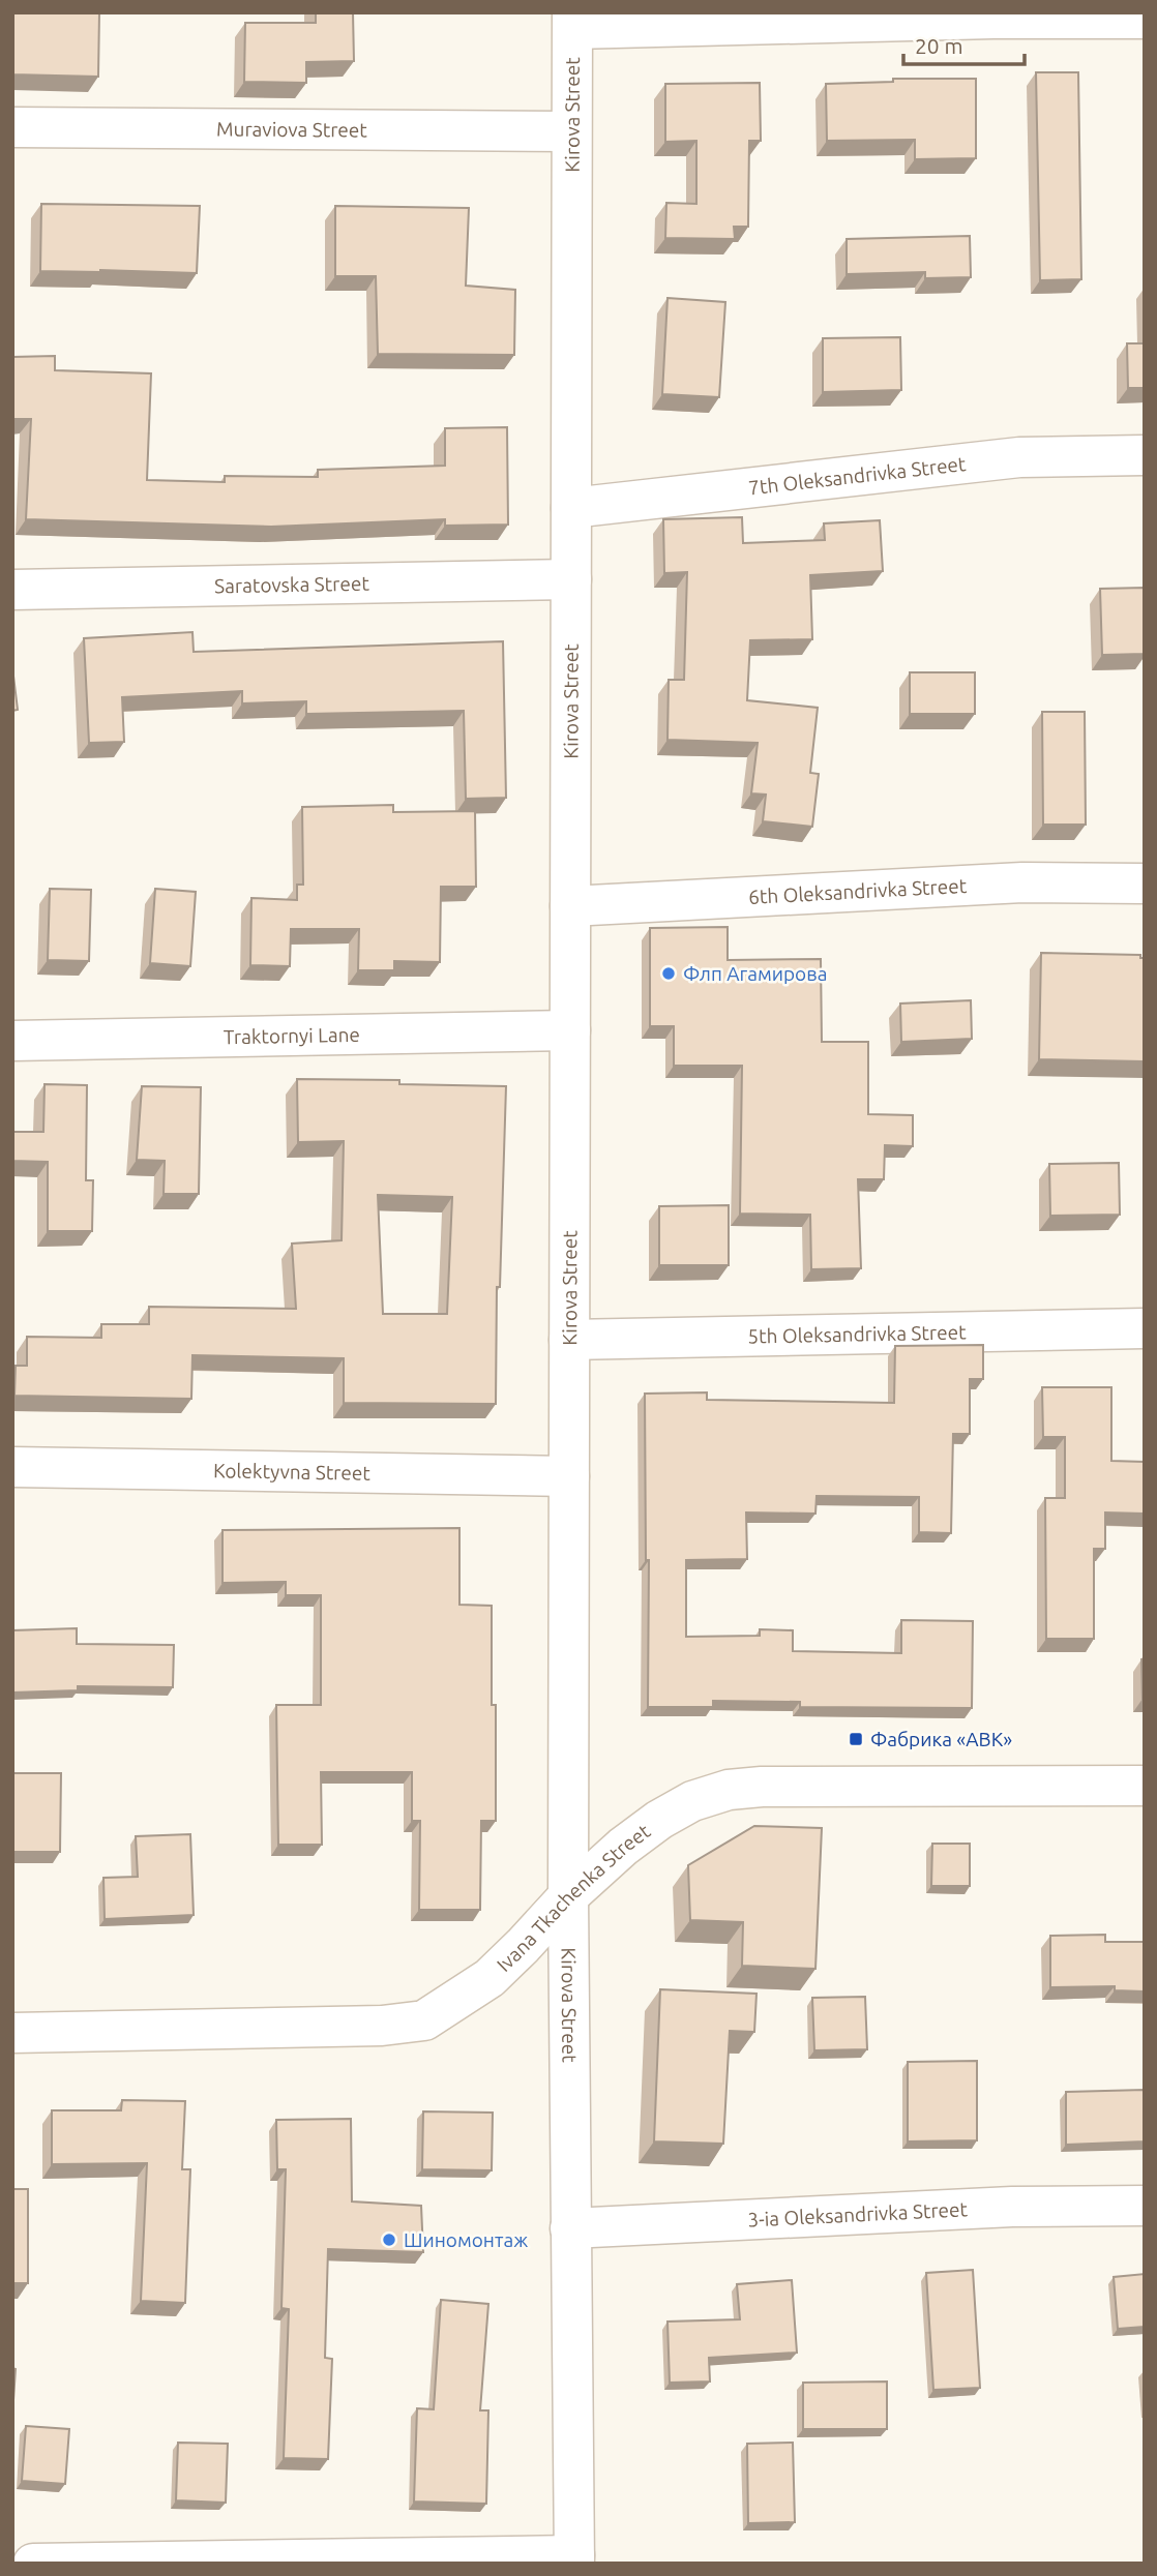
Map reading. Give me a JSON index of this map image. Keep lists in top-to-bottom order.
{
  "streets": {
    "street": [
      "Kirova Street",
      "Muraviova Street",
      "7th Oleksandrivka Street",
      "Saratovska Street",
      "6th Oleksandrivka Street",
      "Traktornyi Lane",
      "5th Oleksandrivka Street",
      "Kolektyvna Street",
      "Ivana Tkachenka Street",
      "3-ia Oleksandrivka Street"
    ]
  },
  "crossings": [
    ["Kirova Street", "Muraviova Street"],
    ["Kirova Street", "7th Oleksandrivka Street"],
    ["Kirova Street", "Saratovska Street"],
    ["Kirova Street", "6th Oleksandrivka Street"],
    ["Kirova Street", "Traktornyi Lane"],
    ["Kirova Street", "5th Oleksandrivka Street"],
    ["Kirova Street", "Kolektyvna Street"],
    ["Kirova Street", "Ivana Tkachenka Street"],
    ["Kirova Street", "3-ia Oleksandrivka Street"]
  ],
  "places": {
    "other": ["Флп Агамирова", "Шиномонтаж"],
    "transit": ["Фабрика «АВК»"]
  },
  "scale_bar": "20 m"
}
